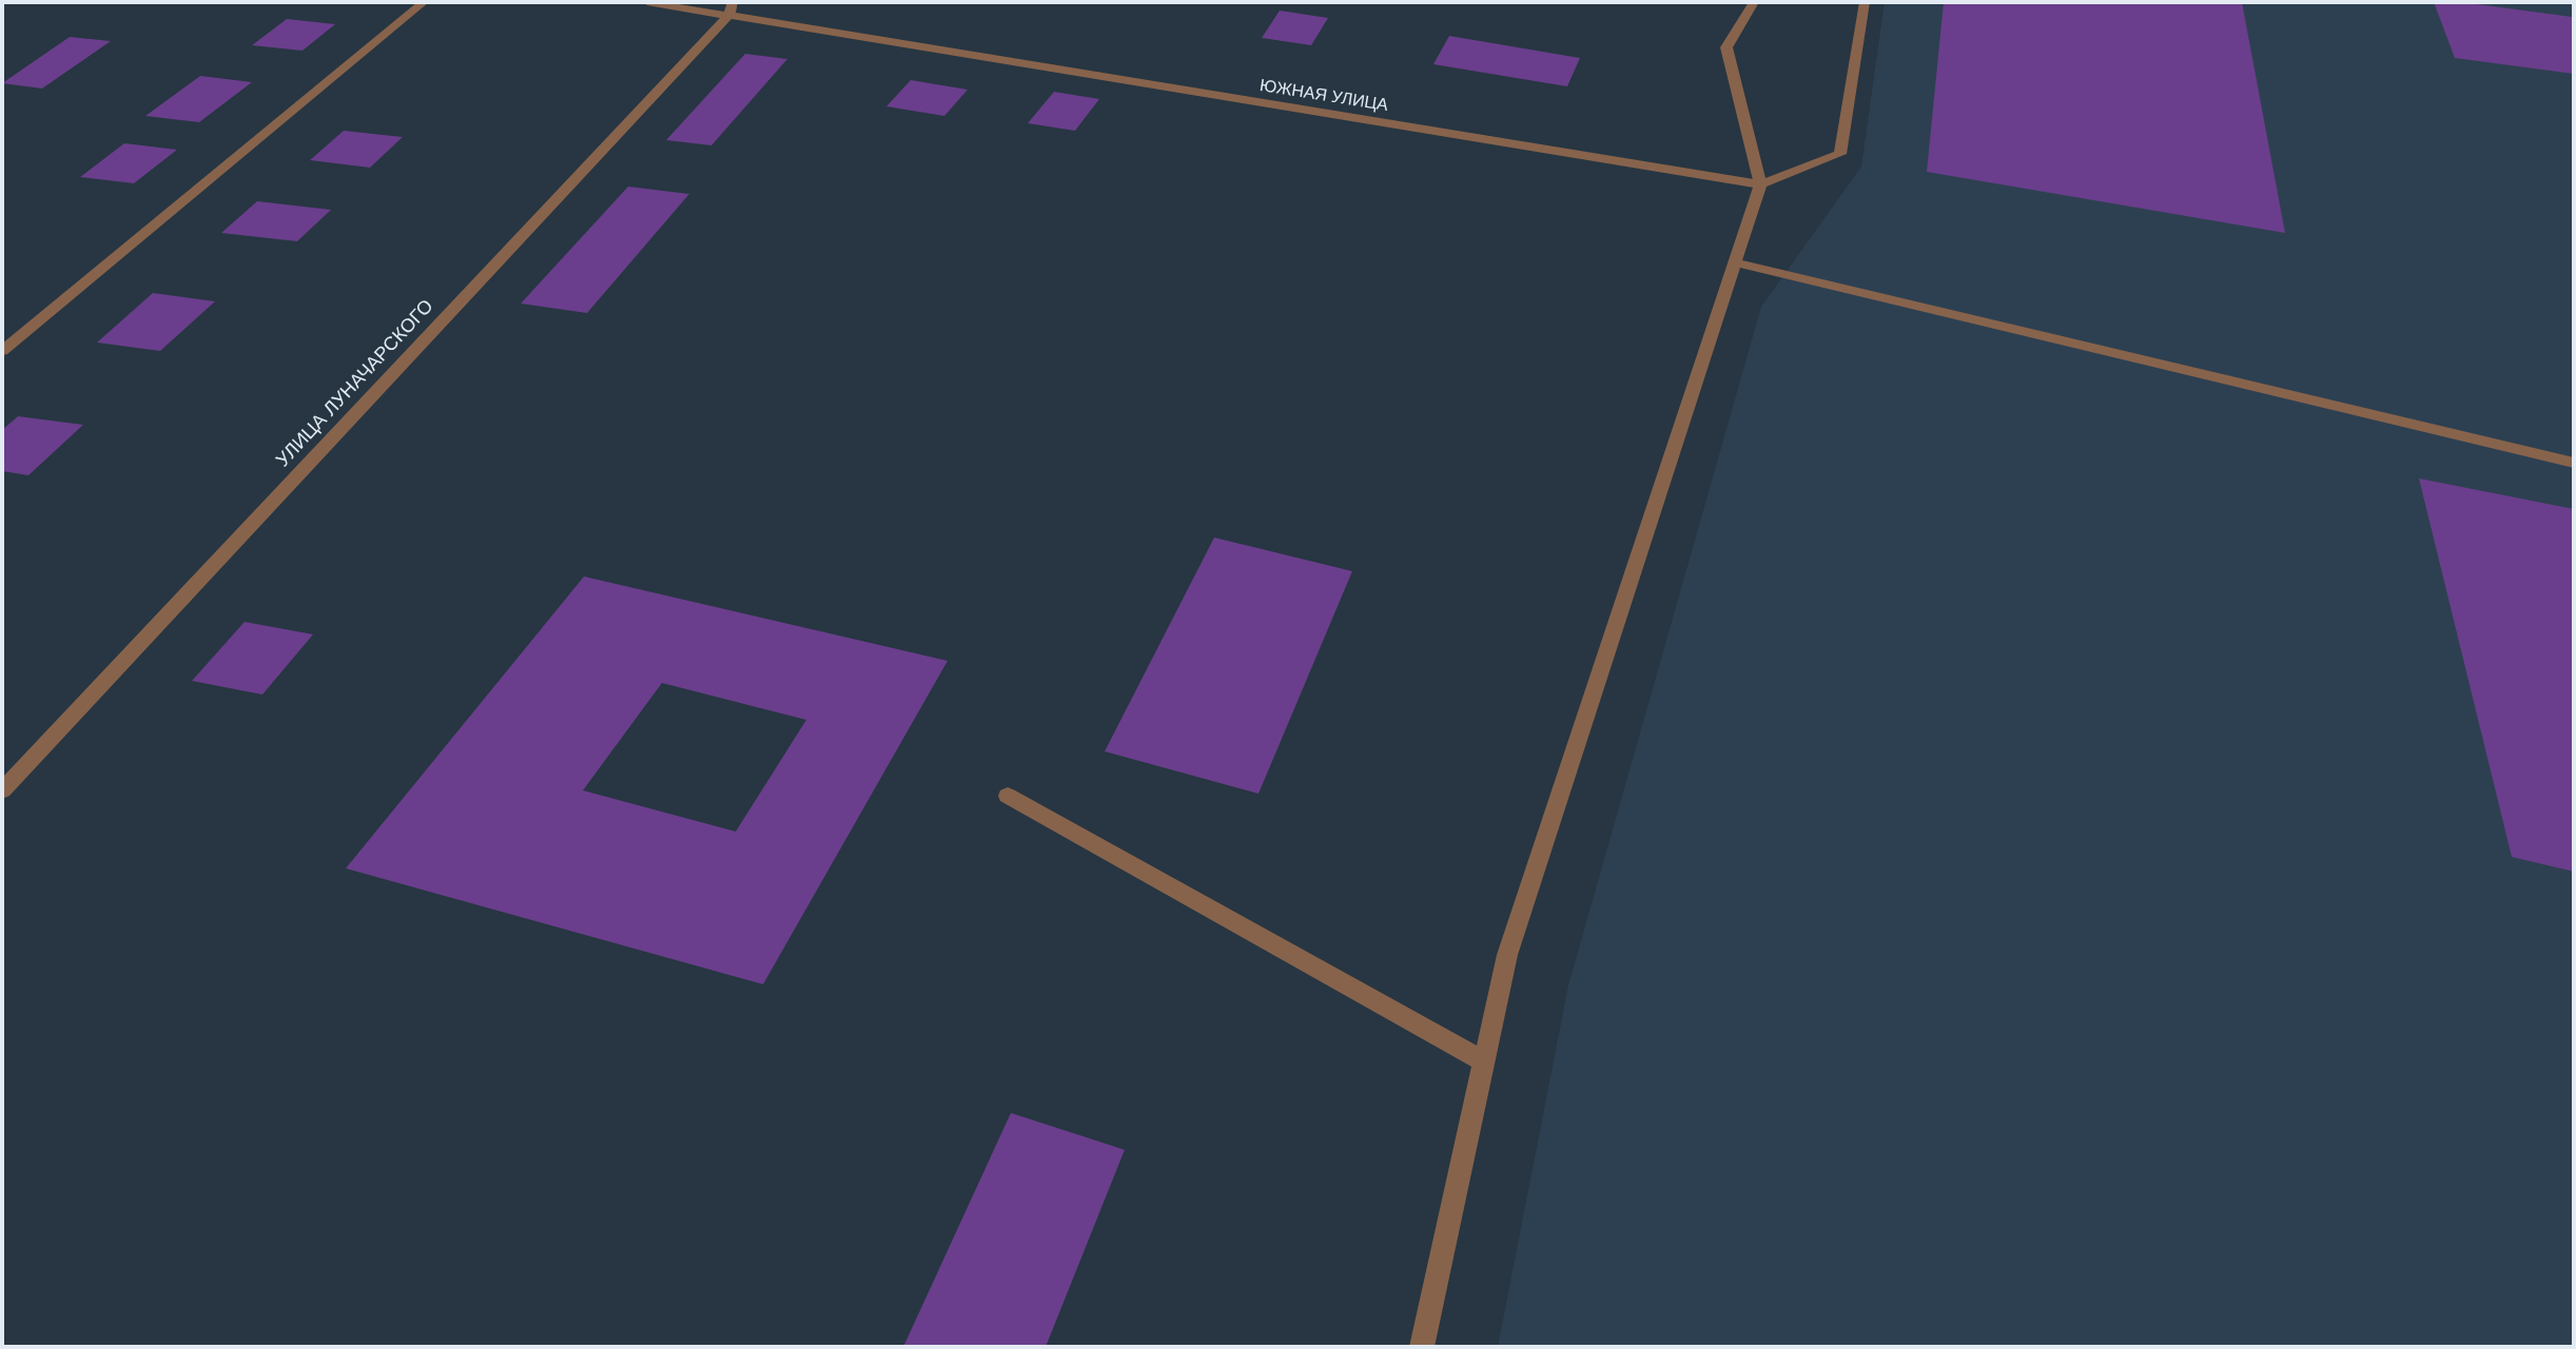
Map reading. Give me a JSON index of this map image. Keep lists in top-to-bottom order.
{
  "streets": {
    "street": ["ЮЖНАЯ УЛИЦА", "УЛИЦА ЛУНАЧАРСКОГО"]
  },
  "crossings": [
    ["ЮЖНАЯ УЛИЦА", "УЛИЦА ЛУНАЧАРСКОГО"]
  ]
}
